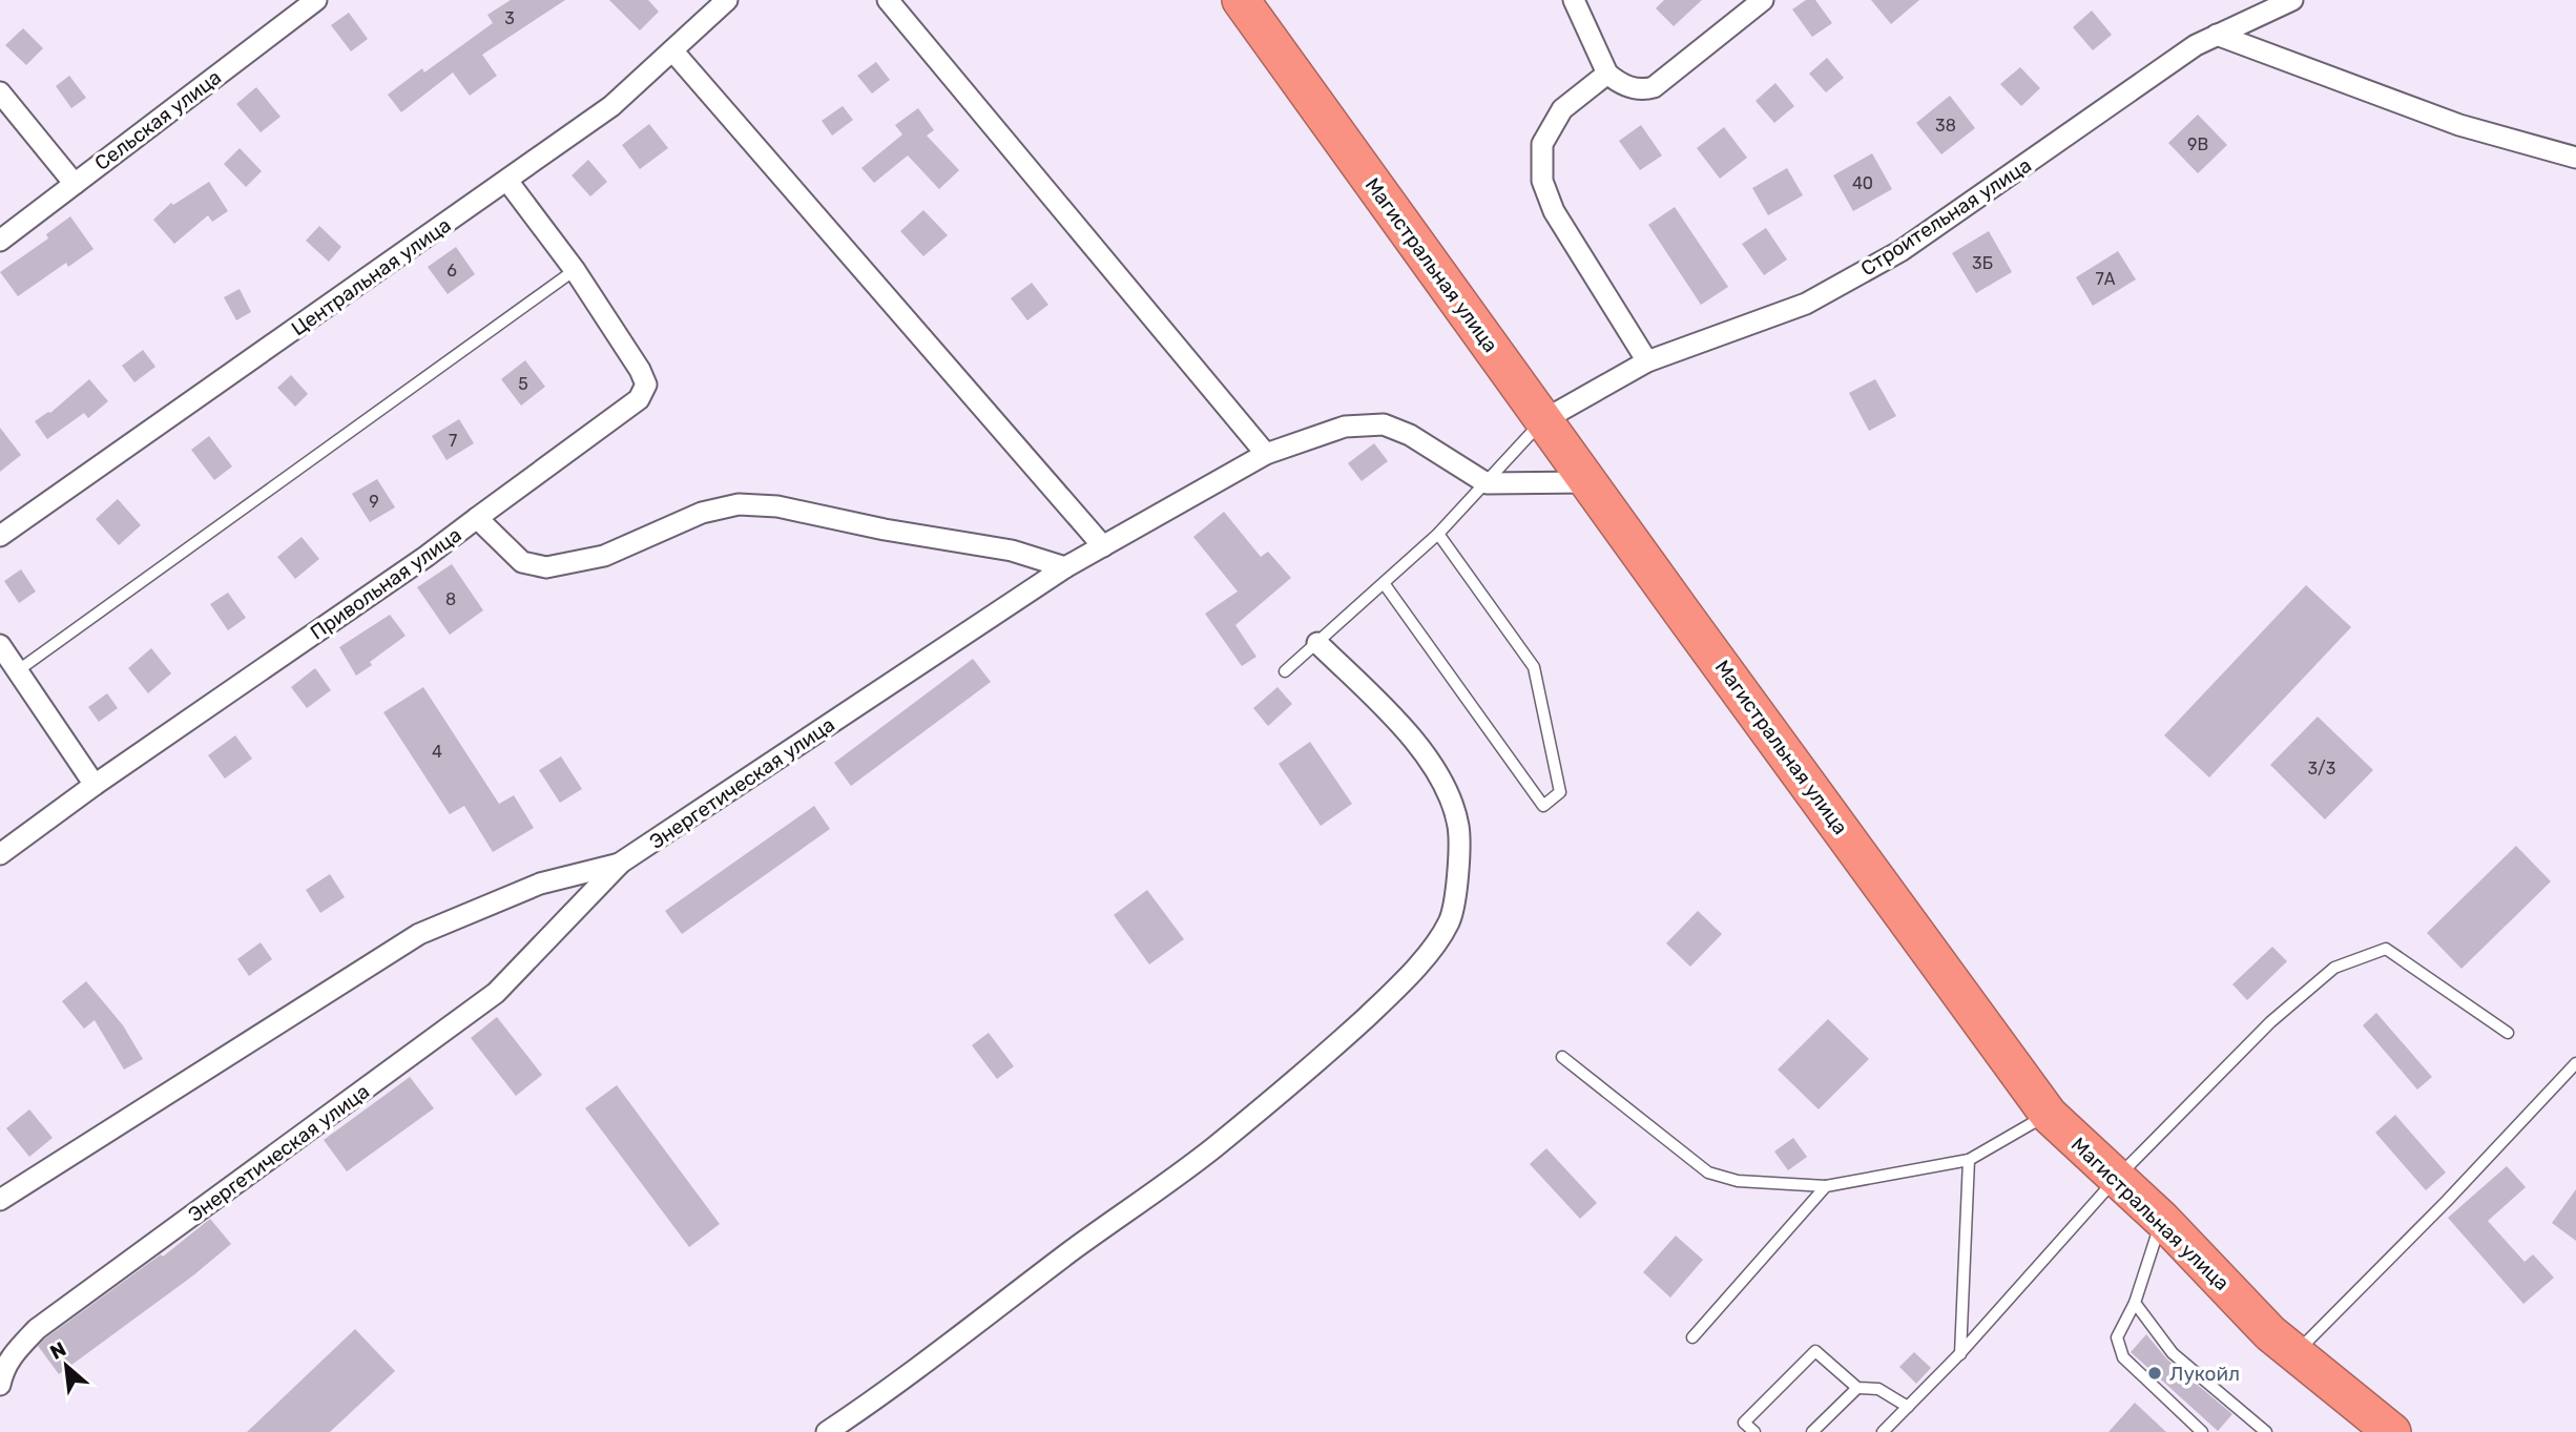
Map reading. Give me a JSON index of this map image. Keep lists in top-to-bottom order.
{
  "streets": {
    "highway": ["Магистральная улица"],
    "street": [
      "Сельская улица",
      "Строительная улица",
      "Центральная улица",
      "Привольная улица",
      "Энергетическая улица"
    ]
  },
  "crossings": [
    ["Строительная улица", "Магистральная улица"],
    ["Привольная улица", "Энергетическая улица"]
  ],
  "places": ["Лукойл"],
  "house_numbers": [
    "3",
    "38",
    "9В",
    "40",
    "3Б",
    "6",
    "7А",
    "5",
    "7",
    "9",
    "8",
    "4",
    "3/3"
  ],
  "north": "top left"
}
